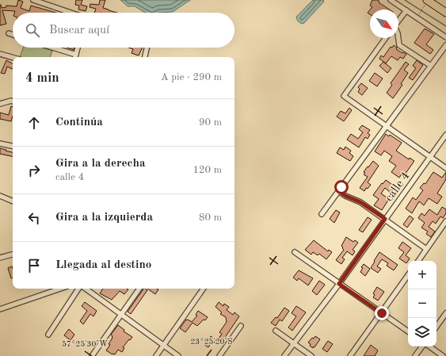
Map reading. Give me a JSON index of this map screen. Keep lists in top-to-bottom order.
{
  "streets": {
    "street": ["calle 4"]
  },
  "north": "bottom right",
  "page": {
    "search": "Buscar aquí",
    "heading": ["4 min", "A pie · 290 m"],
    "list": [
      ["Continúa", "90 m"],
      ["Gira a la derecha", "calle 4", "120 m"],
      ["Gira a la izquierda", "80 m"],
      "Llegada al destino"
    ],
    "map_buttons": ["+", "−"]
  },
  "coordinates": ["23°25'20\"S", "57°25'30\"W"]
}
